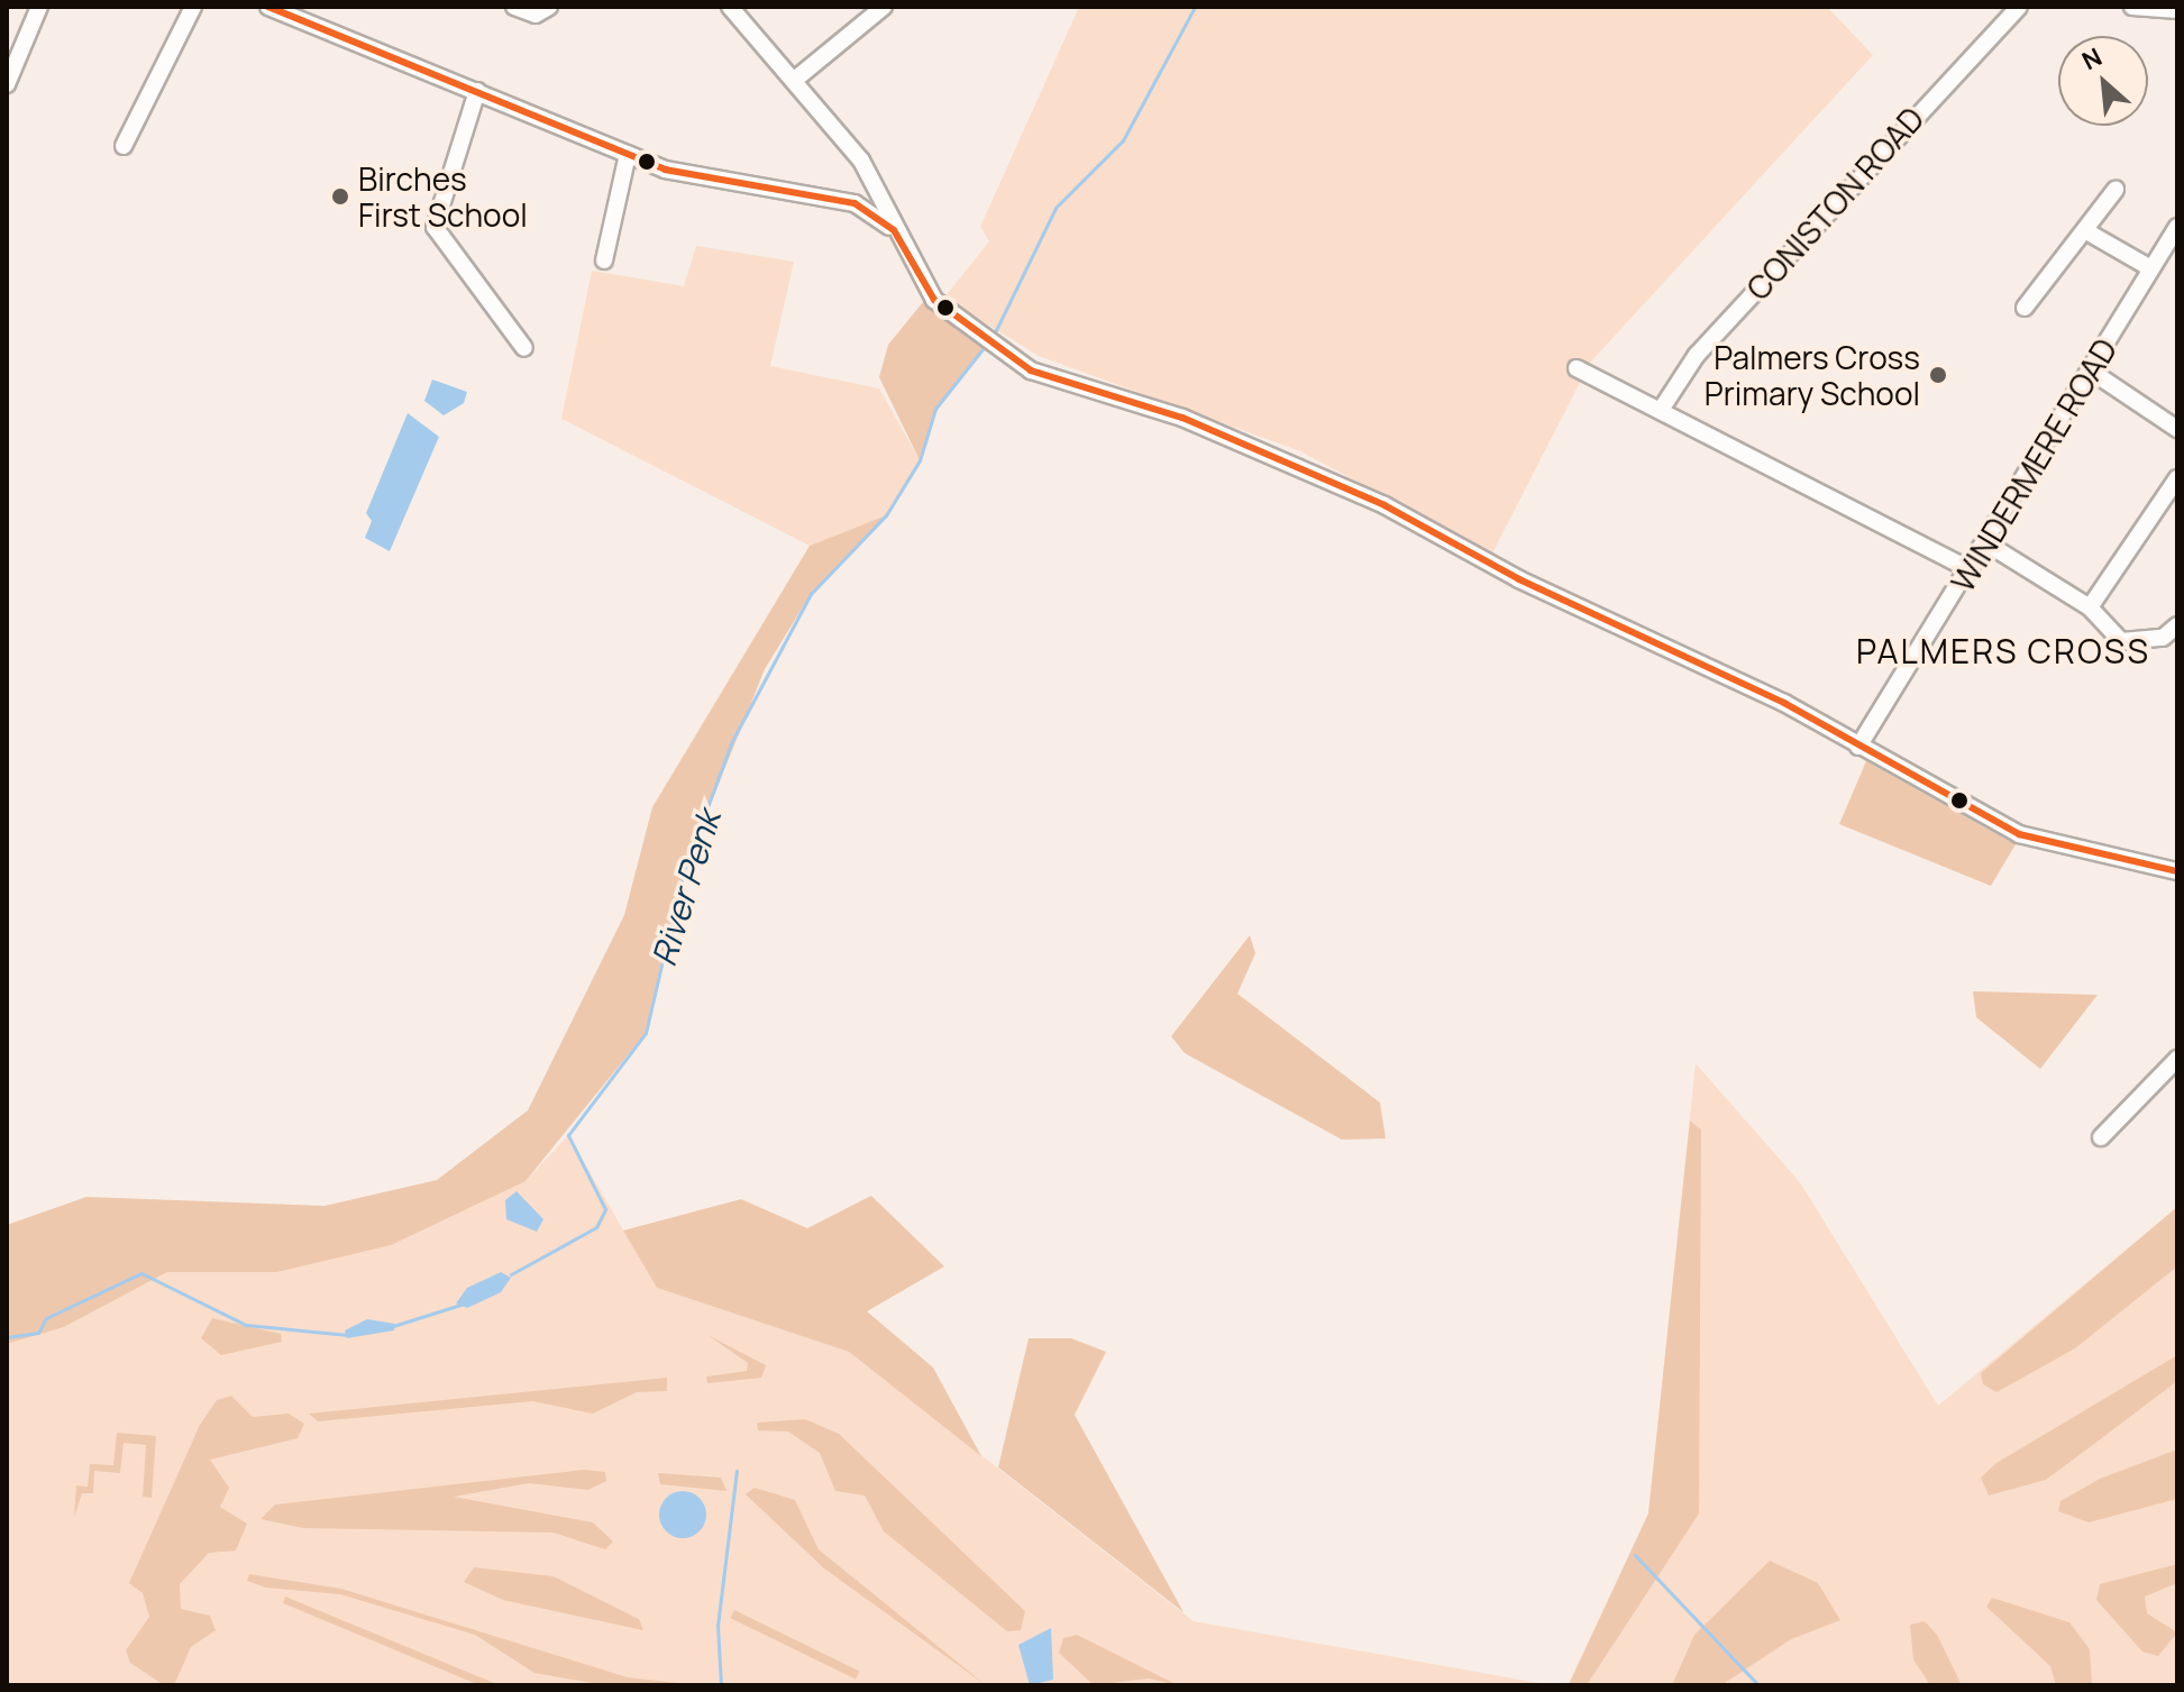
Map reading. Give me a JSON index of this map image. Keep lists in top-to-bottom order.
{
  "streets": {
    "street": ["CONISTON ROAD", "WINDERMERE ROAD"]
  },
  "districts": ["PALMERS CROSS"],
  "water": ["River Penk"],
  "places": ["Birches First School", "Palmers Cross Primary School"],
  "north": "top left"
}
